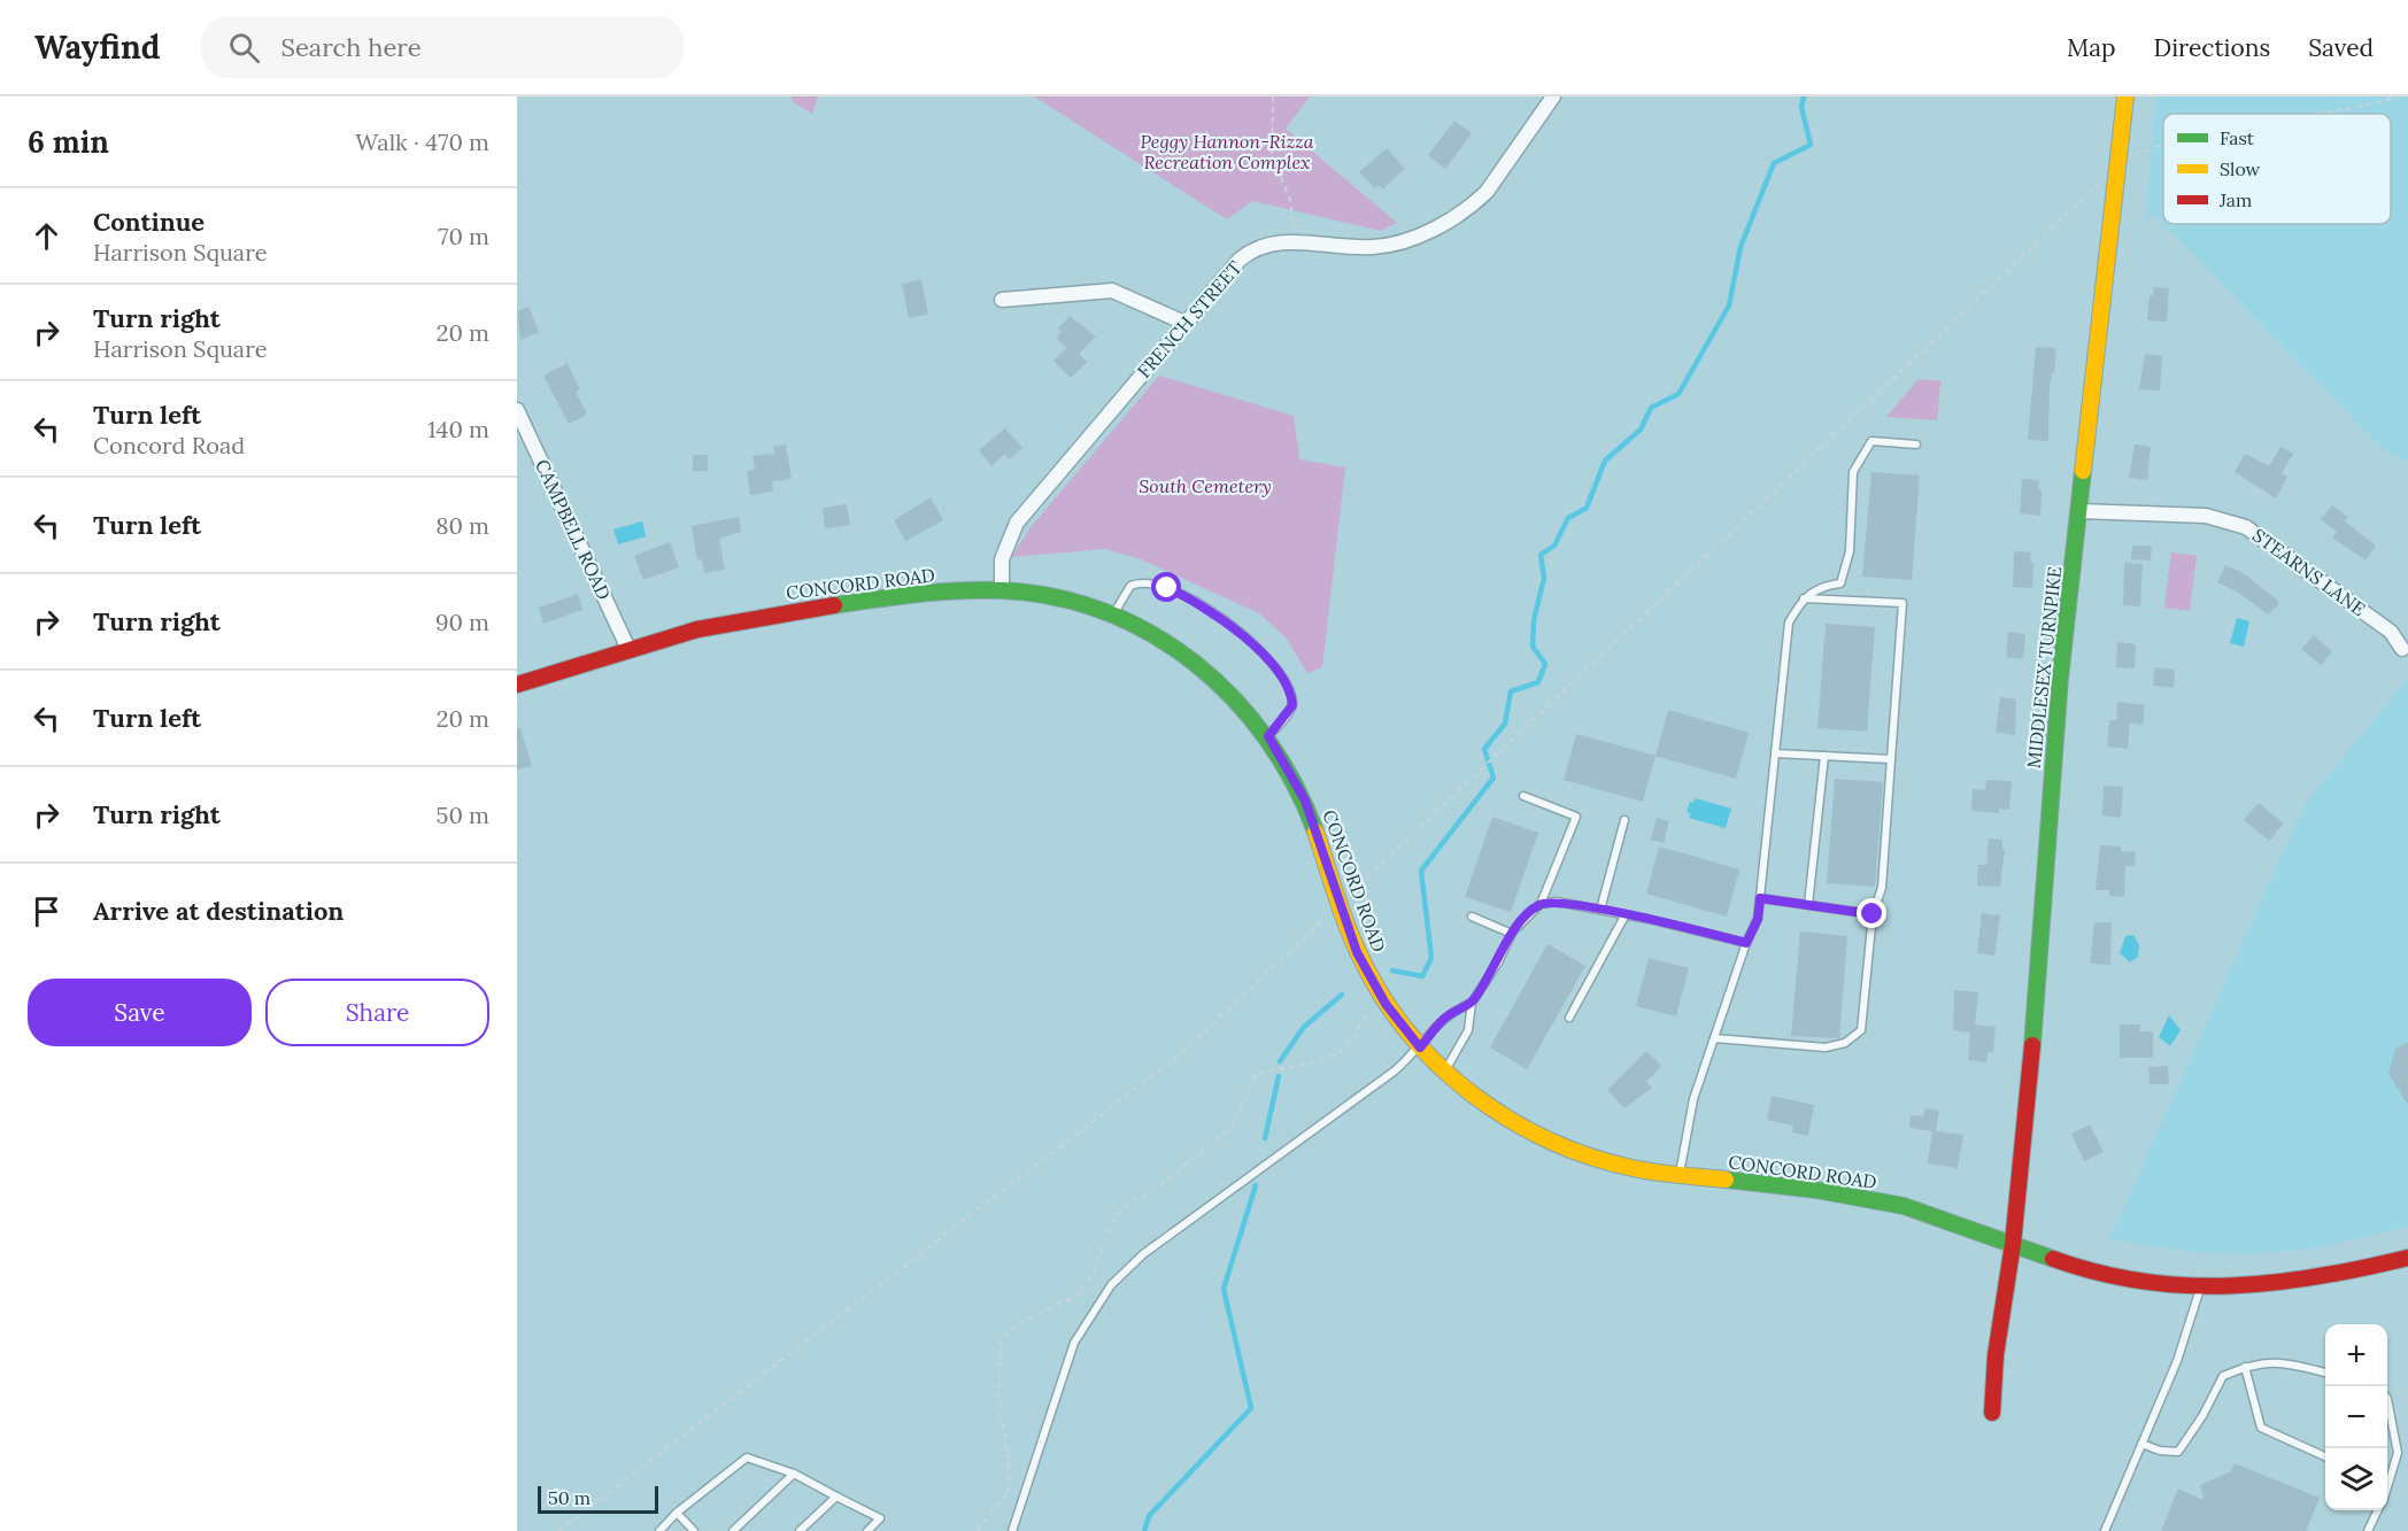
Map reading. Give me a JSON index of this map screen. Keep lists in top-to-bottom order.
{
  "streets": {
    "main road": ["CONCORD ROAD", "MIDDLESEX TURNPIKE"],
    "street": ["FRENCH STREET", "CAMPBELL ROAD", "STEARNS LANE"]
  },
  "crossings": [
    ["FRENCH STREET", "CONCORD ROAD"],
    ["CAMPBELL ROAD", "CONCORD ROAD"],
    ["STEARNS LANE", "MIDDLESEX TURNPIKE"],
    ["CONCORD ROAD", "MIDDLESEX TURNPIKE"]
  ],
  "parks": ["Peggy Hannon-Rizza Recreation Complex", "South Cemetery"],
  "legend": ["Fast", "Slow", "Jam"],
  "scale_bar": "50 m",
  "page": {
    "header": "Wayfind",
    "search": "Search here",
    "nav": ["Map", "Directions", "Saved"],
    "heading": ["6 min", "Walk · 470 m"],
    "list": [
      ["Continue", "Harrison Square", "70 m"],
      ["Turn right", "Harrison Square", "20 m"],
      ["Turn left", "Concord Road", "140 m"],
      ["Turn left", "80 m"],
      ["Turn right", "90 m"],
      ["Turn left", "20 m"],
      ["Turn right", "50 m"],
      "Arrive at destination"
    ],
    "buttons": ["Save", "Share"],
    "map_buttons": ["+", "−"],
    "scale": "50 m"
  }
}
